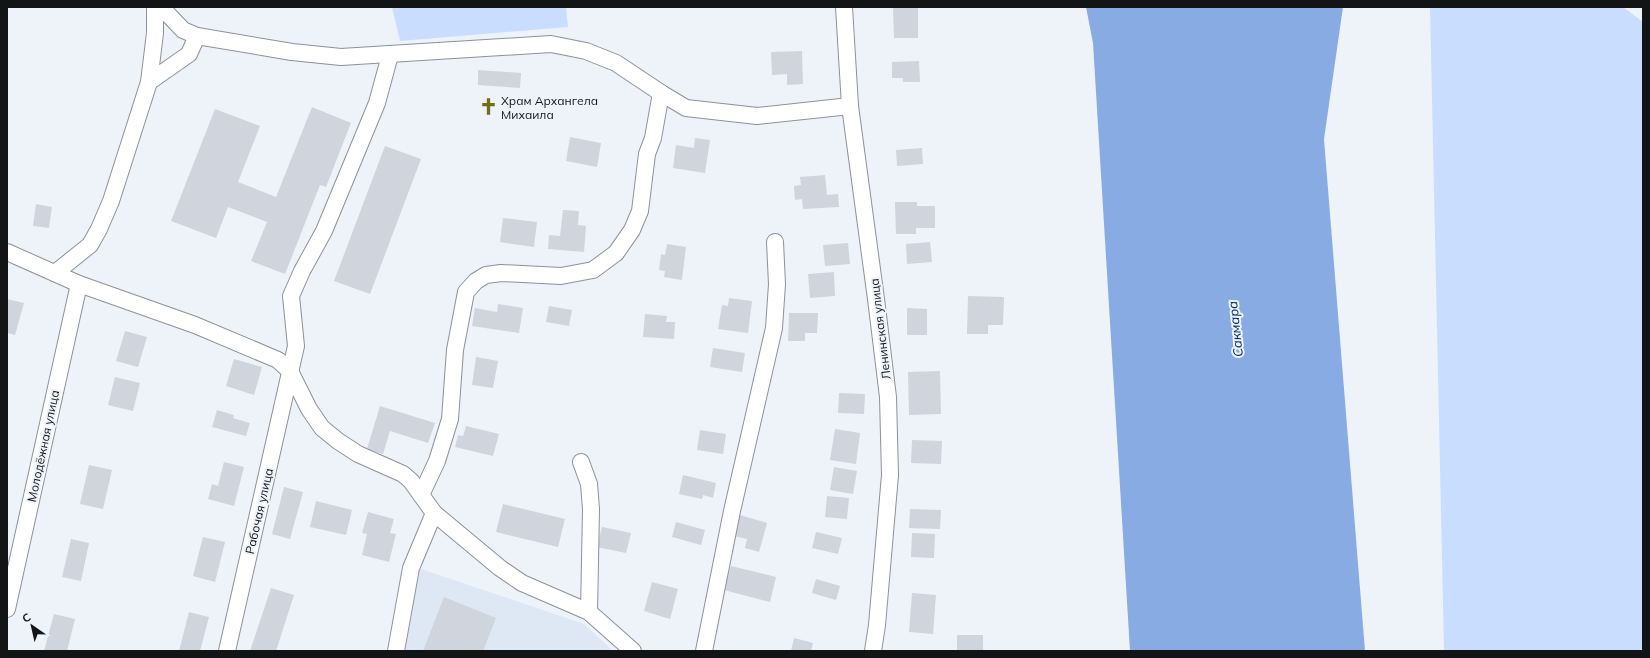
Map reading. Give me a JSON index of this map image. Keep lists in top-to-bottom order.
{
  "streets": {
    "street": ["Ленинская улица", "Молодёжная улица", "Рабочая улица"]
  },
  "water": ["Сакмара"],
  "places": {
    "church": ["Храм Архангела Михаила"]
  },
  "north": "top left"
}
